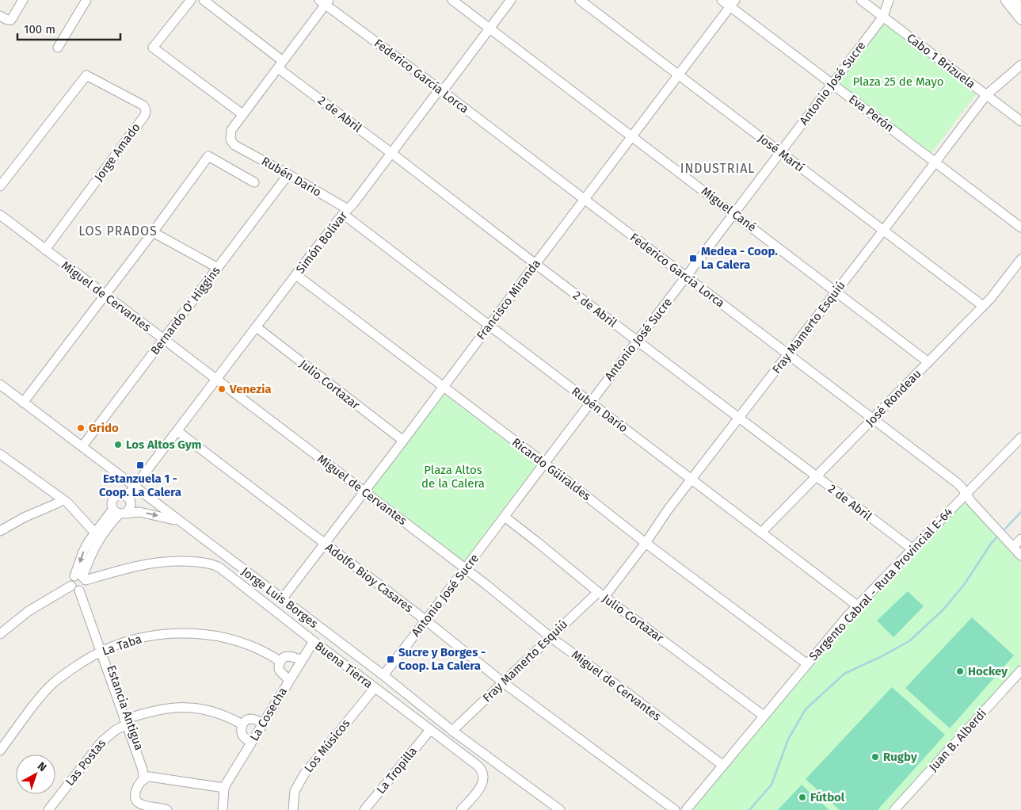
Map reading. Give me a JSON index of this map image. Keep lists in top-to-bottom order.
{
  "streets": {
    "street": [
      "Cabo 1 Brizuela",
      "Federico García Lorca",
      "Antonio José Sucre",
      "Eva Perón",
      "2 de Abril",
      "Jorge Amado",
      "José Martí",
      "Rubén Dario",
      "Miguel Cané",
      "Simón Bolívar",
      "Miguel de Cervantes",
      "Francisco Miranda",
      "Bernardo O' Higgins",
      "Fray Mamerto Esquiú",
      "Julio Cortazar",
      "José Rondeau",
      "Rubén Darío",
      "Ricardo Güiraldes",
      "Adolfo Bioy Casares",
      "Sargento Cabral - Ruta Provincial E-64",
      "Jorge Luis Borges",
      "La Taba",
      "Buena Tierra",
      "Estancia Antigua",
      "La Cosecha",
      "Juan B. Alberdi",
      "Los Músicos",
      "Las Postas",
      "La Tropilla"
    ]
  },
  "crossings": [
    ["Cabo 1 Brizuela", "Antonio José Sucre"],
    ["Cabo 1 Brizuela", "Fray Mamerto Esquiú"],
    ["Federico García Lorca", "Antonio José Sucre"],
    ["Federico García Lorca", "Simón Bolívar"],
    ["Federico García Lorca", "Francisco Miranda"],
    ["Federico García Lorca", "Fray Mamerto Esquiú"],
    ["Federico García Lorca", "José Rondeau"],
    ["Federico García Lorca", "Sargento Cabral - Ruta Provincial E-64"],
    ["Antonio José Sucre", "Eva Perón"],
    ["Antonio José Sucre", "2 de Abril"],
    ["Antonio José Sucre", "José Martí"],
    ["Antonio José Sucre", "Miguel Cané"],
    ["Antonio José Sucre", "Miguel de Cervantes"],
    ["Antonio José Sucre", "Julio Cortazar"],
    ["Antonio José Sucre", "Rubén Darío"],
    ["Antonio José Sucre", "Ricardo Güiraldes"],
    ["Antonio José Sucre", "Adolfo Bioy Casares"],
    ["Antonio José Sucre", "Jorge Luis Borges"],
    ["Eva Perón", "Francisco Miranda"],
    ["Eva Perón", "Fray Mamerto Esquiú"],
    ["2 de Abril", "Simón Bolívar"],
    ["2 de Abril", "Francisco Miranda"],
    ["2 de Abril", "Fray Mamerto Esquiú"],
    ["2 de Abril", "José Rondeau"],
    ["2 de Abril", "Sargento Cabral - Ruta Provincial E-64"],
    ["Jorge Amado", "Miguel de Cervantes"],
    ["José Martí", "Francisco Miranda"],
    ["José Martí", "Fray Mamerto Esquiú"],
    ["José Martí", "José Rondeau"],
    ["Rubén Dario", "Simón Bolívar"],
    ["Rubén Dario", "Bernardo O' Higgins"],
    ["Rubén Dario", "Rubén Darío"],
    ["Miguel Cané", "Simón Bolívar"],
    ["Miguel Cané", "Francisco Miranda"],
    ["Miguel Cané", "Fray Mamerto Esquiú"],
    ["Miguel Cané", "José Rondeau"],
    ["Simón Bolívar", "Miguel de Cervantes"],
    ["Simón Bolívar", "Julio Cortazar"],
    ["Simón Bolívar", "Rubén Darío"],
    ["Simón Bolívar", "Ricardo Güiraldes"],
    ["Simón Bolívar", "Adolfo Bioy Casares"],
    ["Simón Bolívar", "Jorge Luis Borges"],
    ["Miguel de Cervantes", "Francisco Miranda"],
    ["Miguel de Cervantes", "Bernardo O' Higgins"],
    ["Miguel de Cervantes", "Fray Mamerto Esquiú"],
    ["Miguel de Cervantes", "Sargento Cabral - Ruta Provincial E-64"],
    ["Francisco Miranda", "Julio Cortazar"],
    ["Francisco Miranda", "Rubén Darío"],
    ["Francisco Miranda", "Ricardo Güiraldes"],
    ["Francisco Miranda", "Adolfo Bioy Casares"],
    ["Francisco Miranda", "Jorge Luis Borges"],
    ["Bernardo O' Higgins", "Jorge Luis Borges"],
    ["Fray Mamerto Esquiú", "Julio Cortazar"],
    ["Fray Mamerto Esquiú", "Rubén Darío"],
    ["Fray Mamerto Esquiú", "Ricardo Güiraldes"],
    ["Fray Mamerto Esquiú", "Adolfo Bioy Casares"],
    ["Fray Mamerto Esquiú", "Jorge Luis Borges"],
    ["Julio Cortazar", "Sargento Cabral - Ruta Provincial E-64"],
    ["José Rondeau", "Rubén Darío"],
    ["Rubén Darío", "Sargento Cabral - Ruta Provincial E-64"],
    ["Ricardo Güiraldes", "Sargento Cabral - Ruta Provincial E-64"],
    ["La Taba", "Estancia Antigua"],
    ["Buena Tierra", "Estancia Antigua"],
    ["Buena Tierra", "La Cosecha"],
    ["Buena Tierra", "Los Músicos"],
    ["Buena Tierra", "La Tropilla"],
    ["Estancia Antigua", "Las Postas"]
  ],
  "districts": ["INDUSTRIAL", "LOS PRADOS"],
  "parks": ["Plaza 25 de Mayo", "Plaza Altos de la Calera"],
  "places": {
    "transit": ["Medea - Coop. La Calera", "Estanzuela 1 - Coop. La Calera", "Sucre y Borges - Coop. La Calera"],
    "other": [
      "Venezia",
      "Grido",
      "Los Altos Gym",
      "Hockey",
      "Rugby",
      "Fútbol"
    ]
  },
  "scale_bar": "100 m",
  "north": "top right"
}
